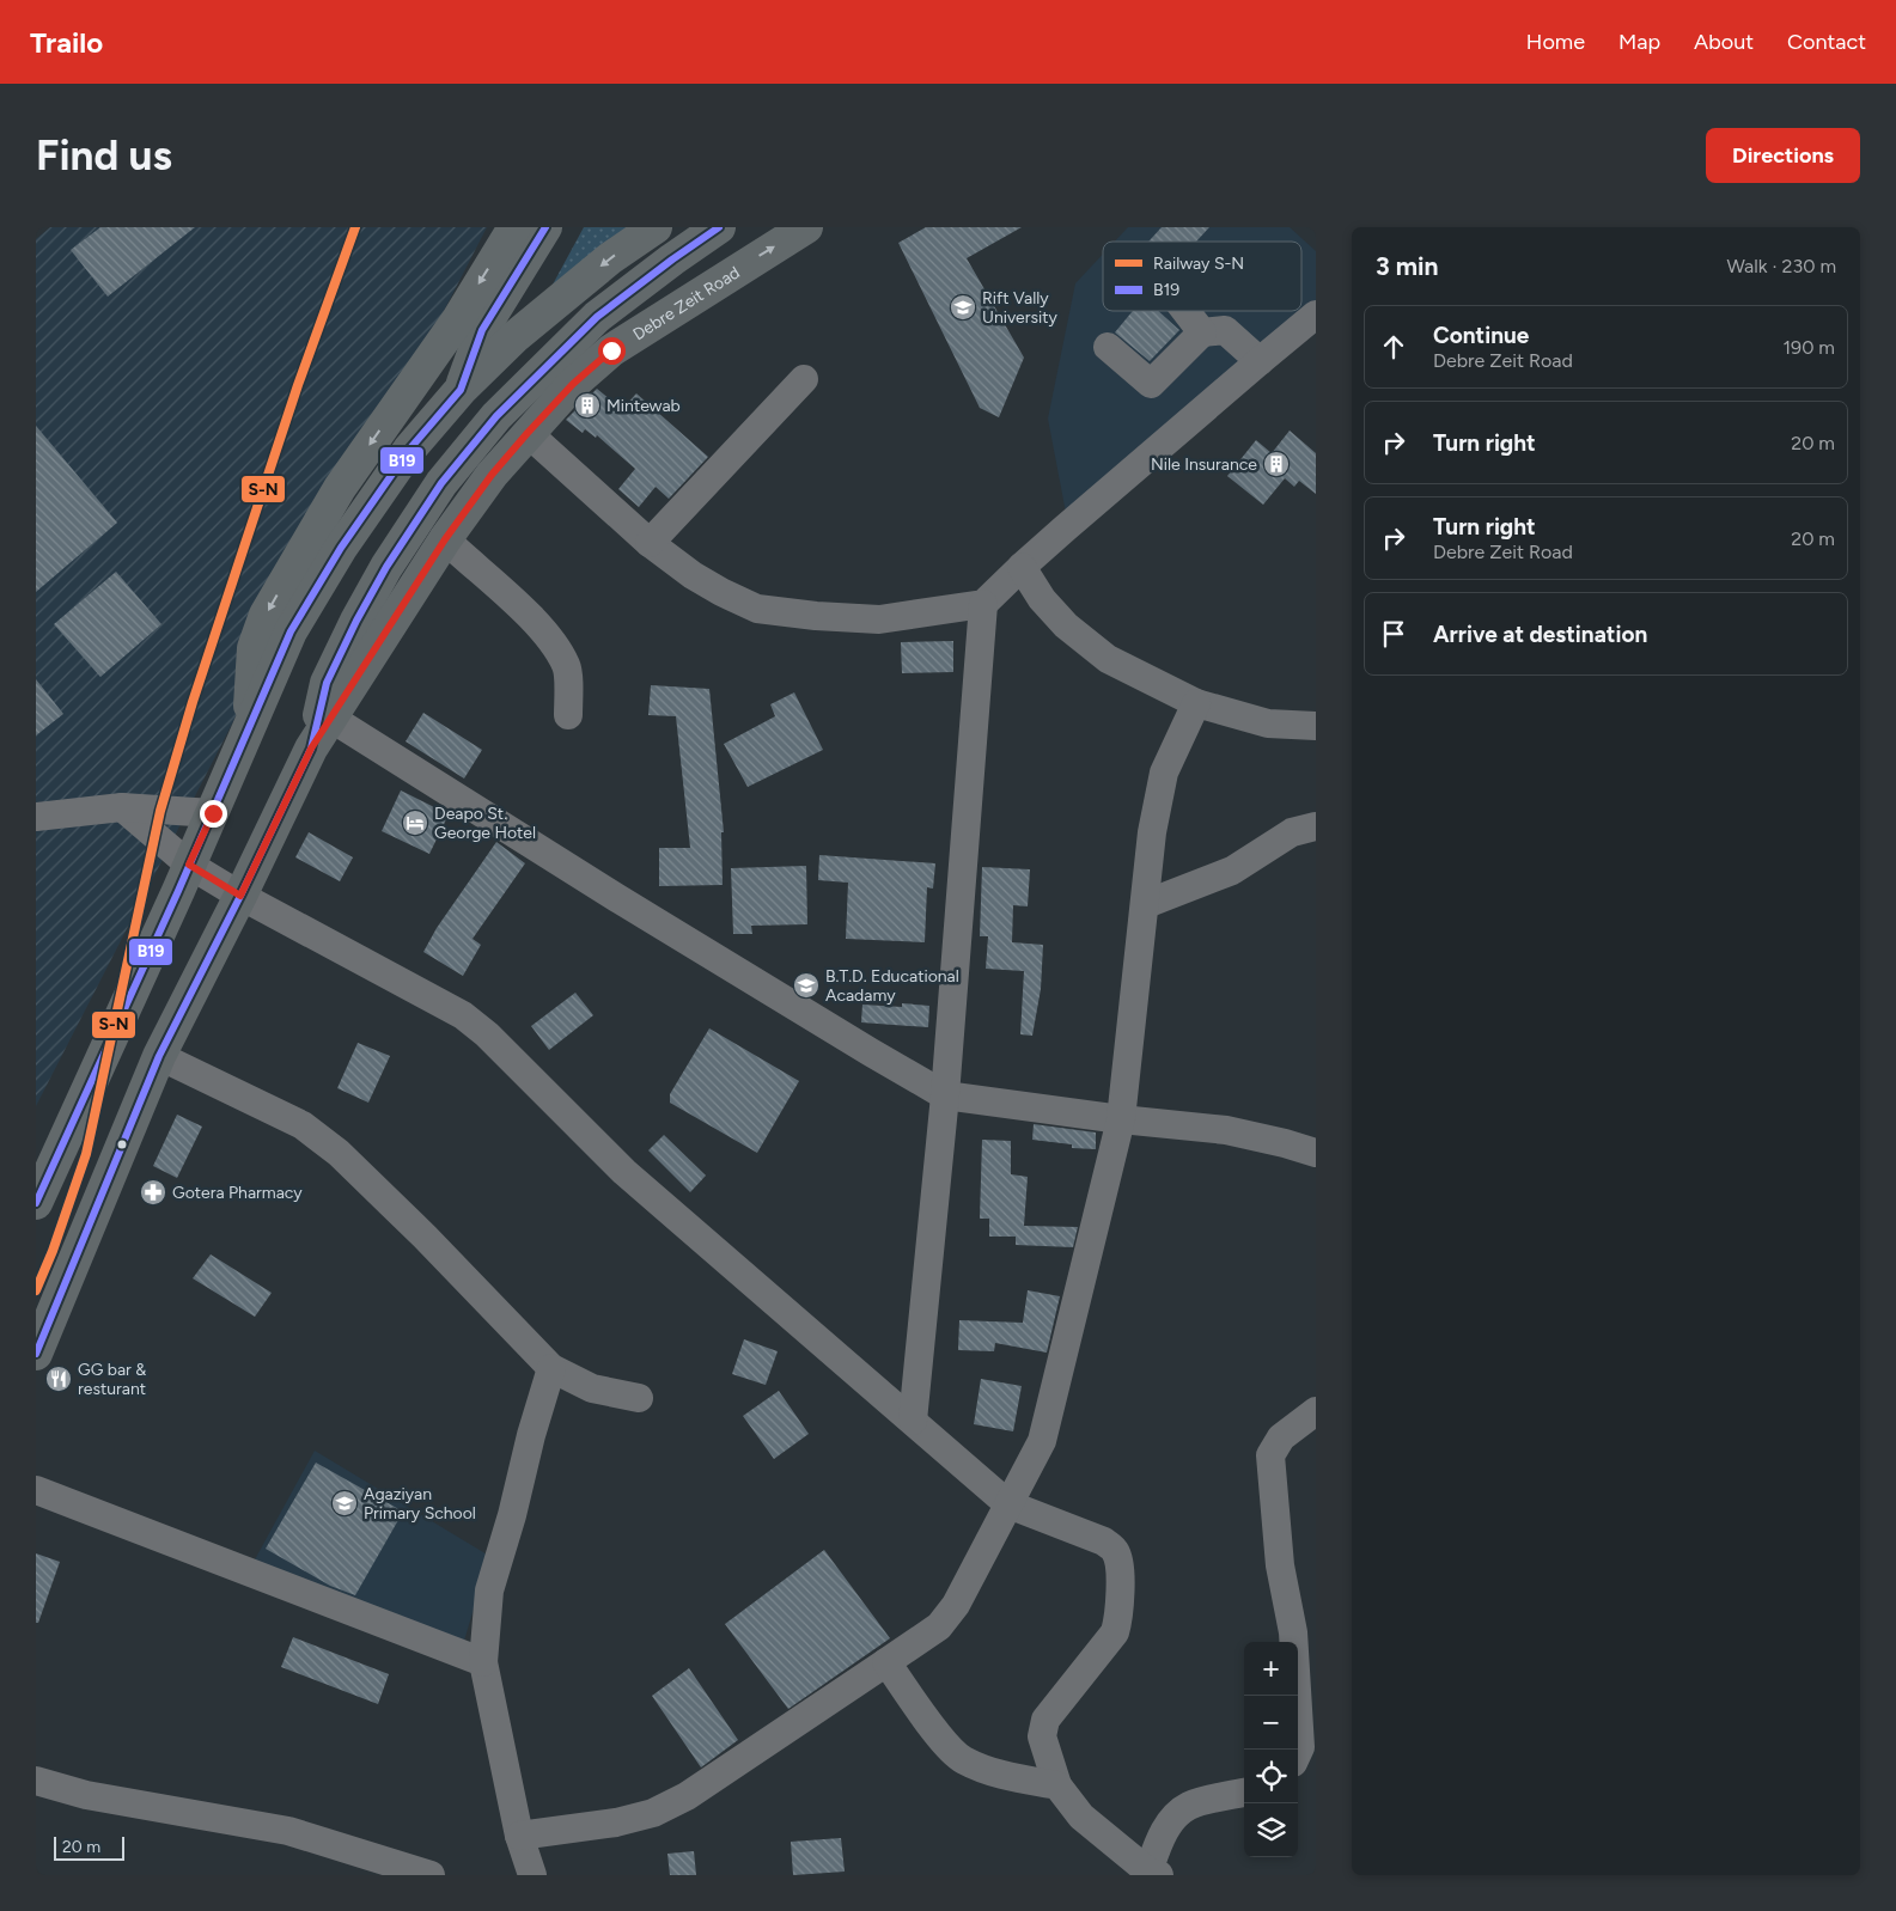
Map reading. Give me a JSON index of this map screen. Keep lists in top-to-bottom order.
{
  "streets": {
    "main road": ["Debre Zeit Road"]
  },
  "places": {
    "school or university": ["Rift Vally University", "B.T.D. Educational Acadamy", "Agaziyan Primary School"],
    "building": ["Mintewab", "Nile Insurance"],
    "hotel": ["Deapo St. George Hotel"],
    "pharmacy": ["Gotera Pharmacy"],
    "restaurant": ["GG bar & resturant"]
  },
  "lines": ["rail line S-N", "transit line B19"],
  "legend": ["Railway S-N", "B19"],
  "scale_bar": "20 m",
  "page": {
    "header": "Trailo",
    "nav": [
      "Home",
      "Map",
      "About",
      "Contact"
    ],
    "buttons": "Directions",
    "title": "Find us",
    "heading": ["3 min", "Walk · 230 m"],
    "list": [
      ["Continue", "Debre Zeit Road", "190 m"],
      ["Turn right", "20 m"],
      ["Turn right", "Debre Zeit Road", "20 m"],
      "Arrive at destination"
    ],
    "map_buttons": ["+", "−"],
    "scale": "20 m"
  }
}
